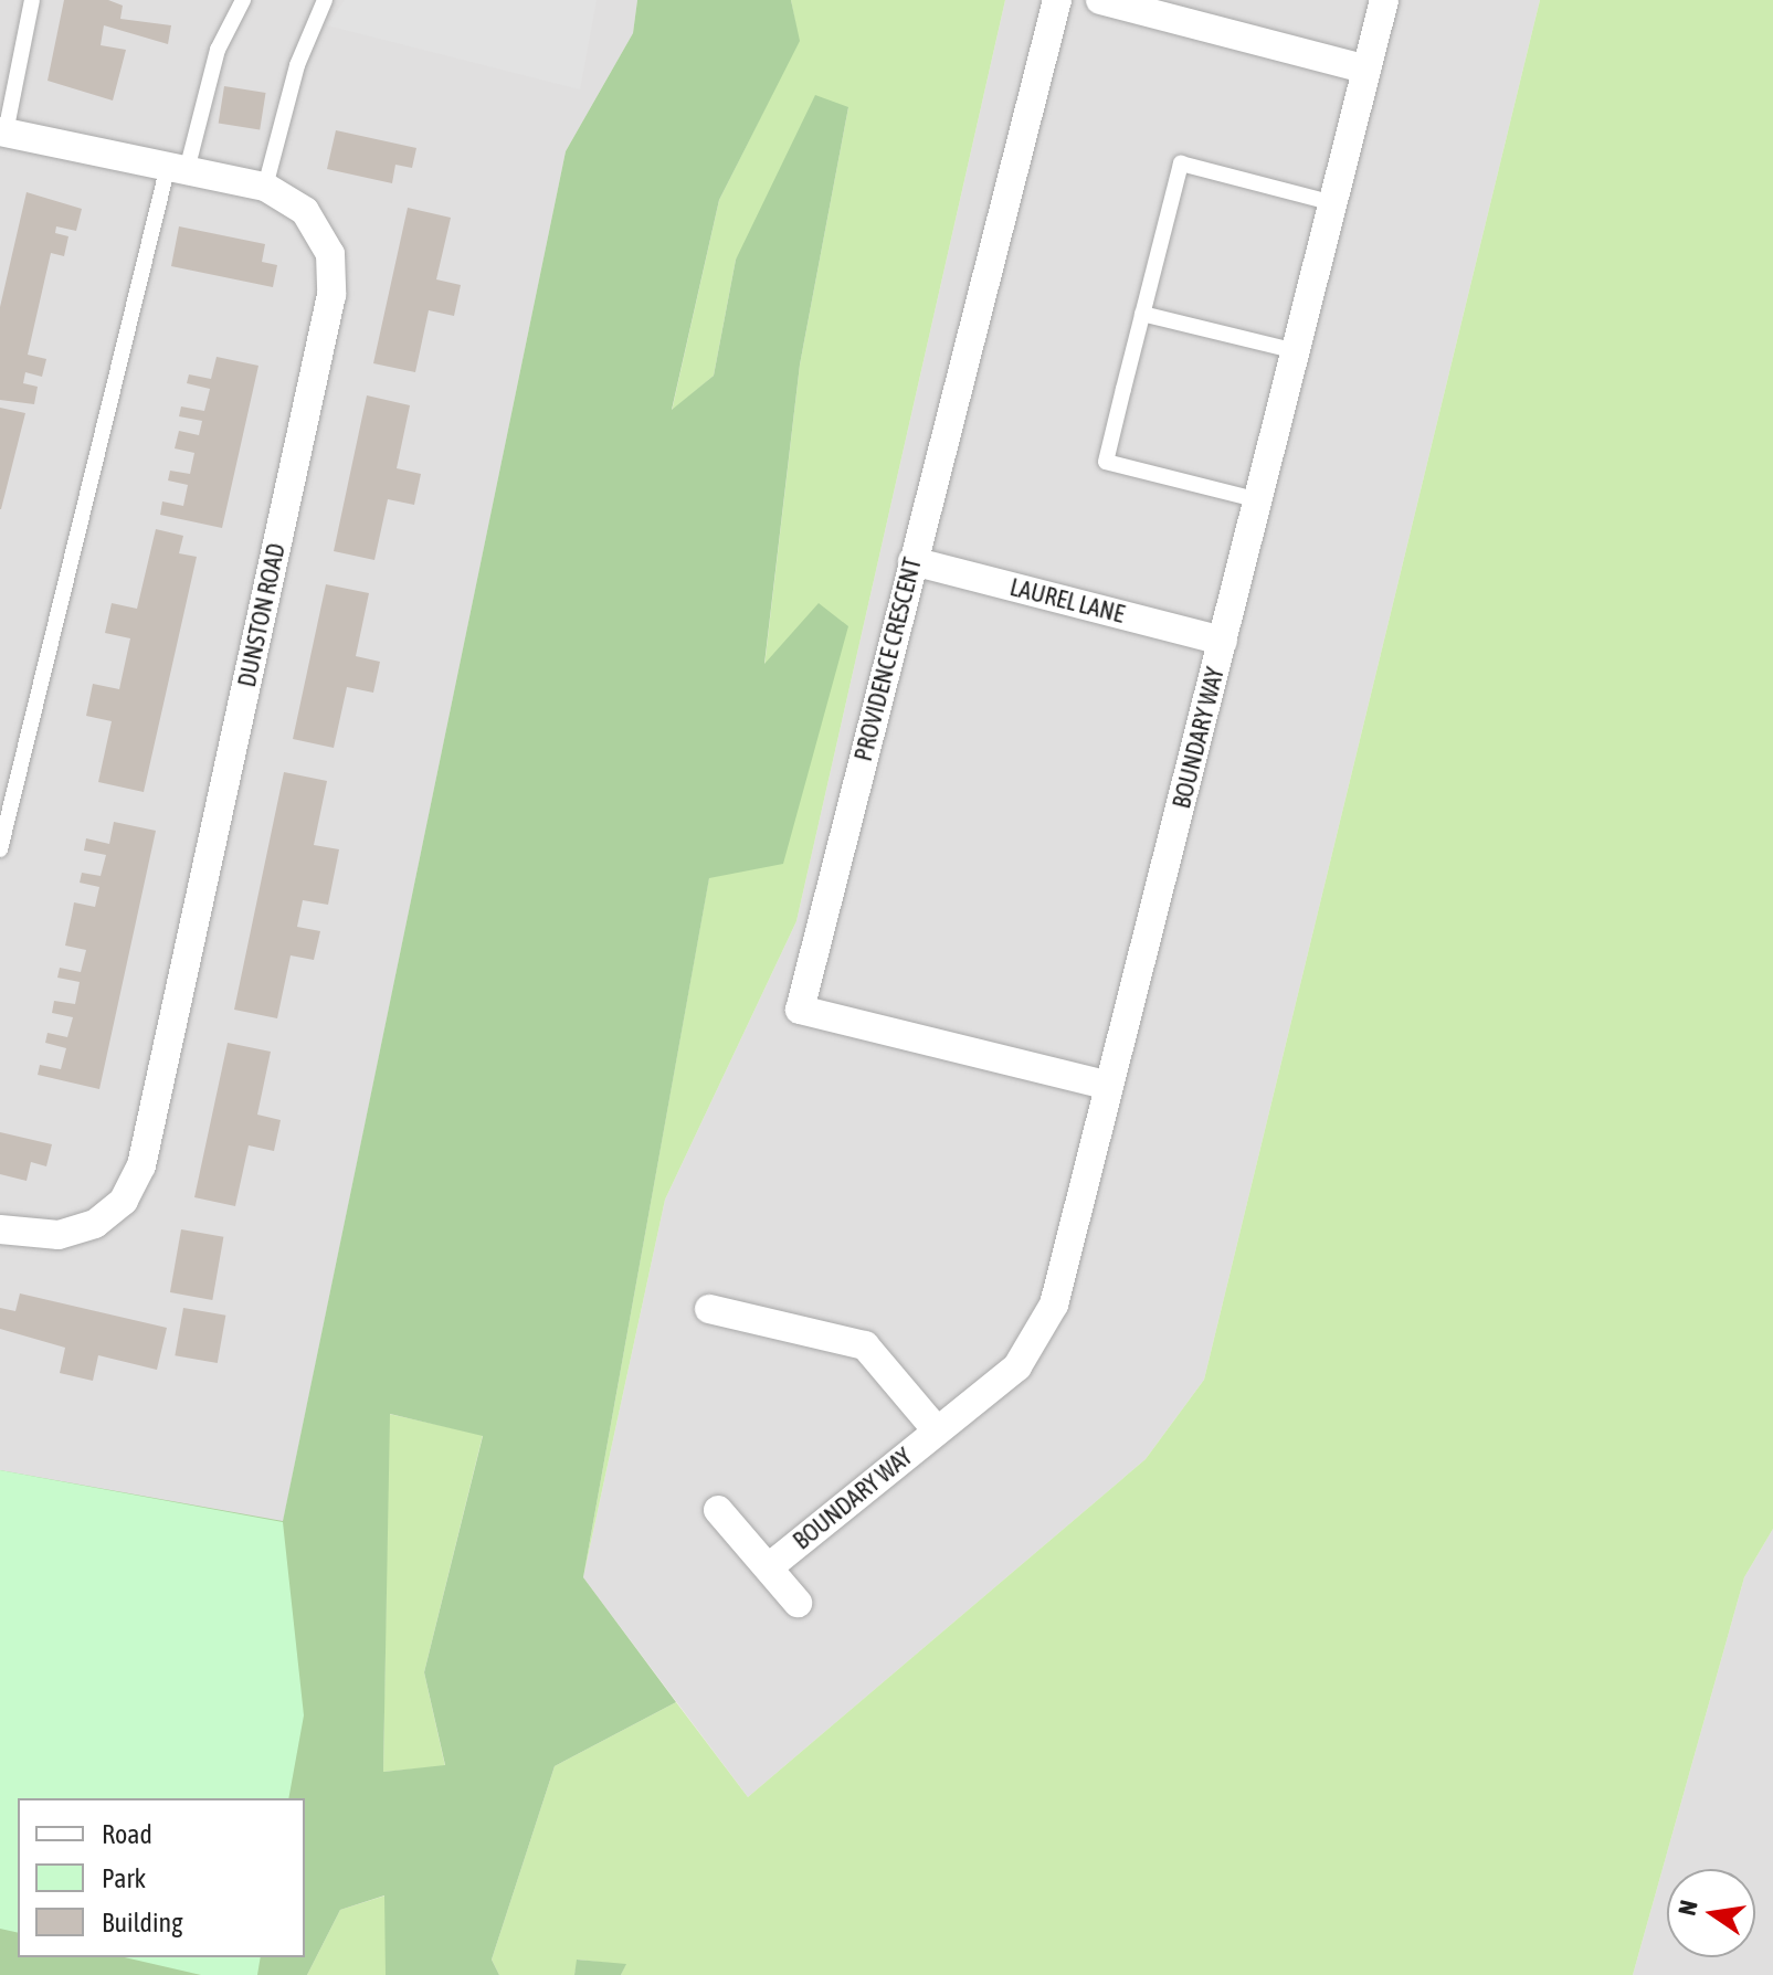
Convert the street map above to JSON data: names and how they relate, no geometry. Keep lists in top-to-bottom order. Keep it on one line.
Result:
{"streets":{"street":["LAUREL LANE","DUNSTON ROAD","PROVIDENCE CRESCENT","BOUNDARY WAY"]},"crossings":[["LAUREL LANE","PROVIDENCE CRESCENT"],["LAUREL LANE","BOUNDARY WAY"],["PROVIDENCE CRESCENT","BOUNDARY WAY"]],"legend":["Road","Park","Building"],"north":"left"}
